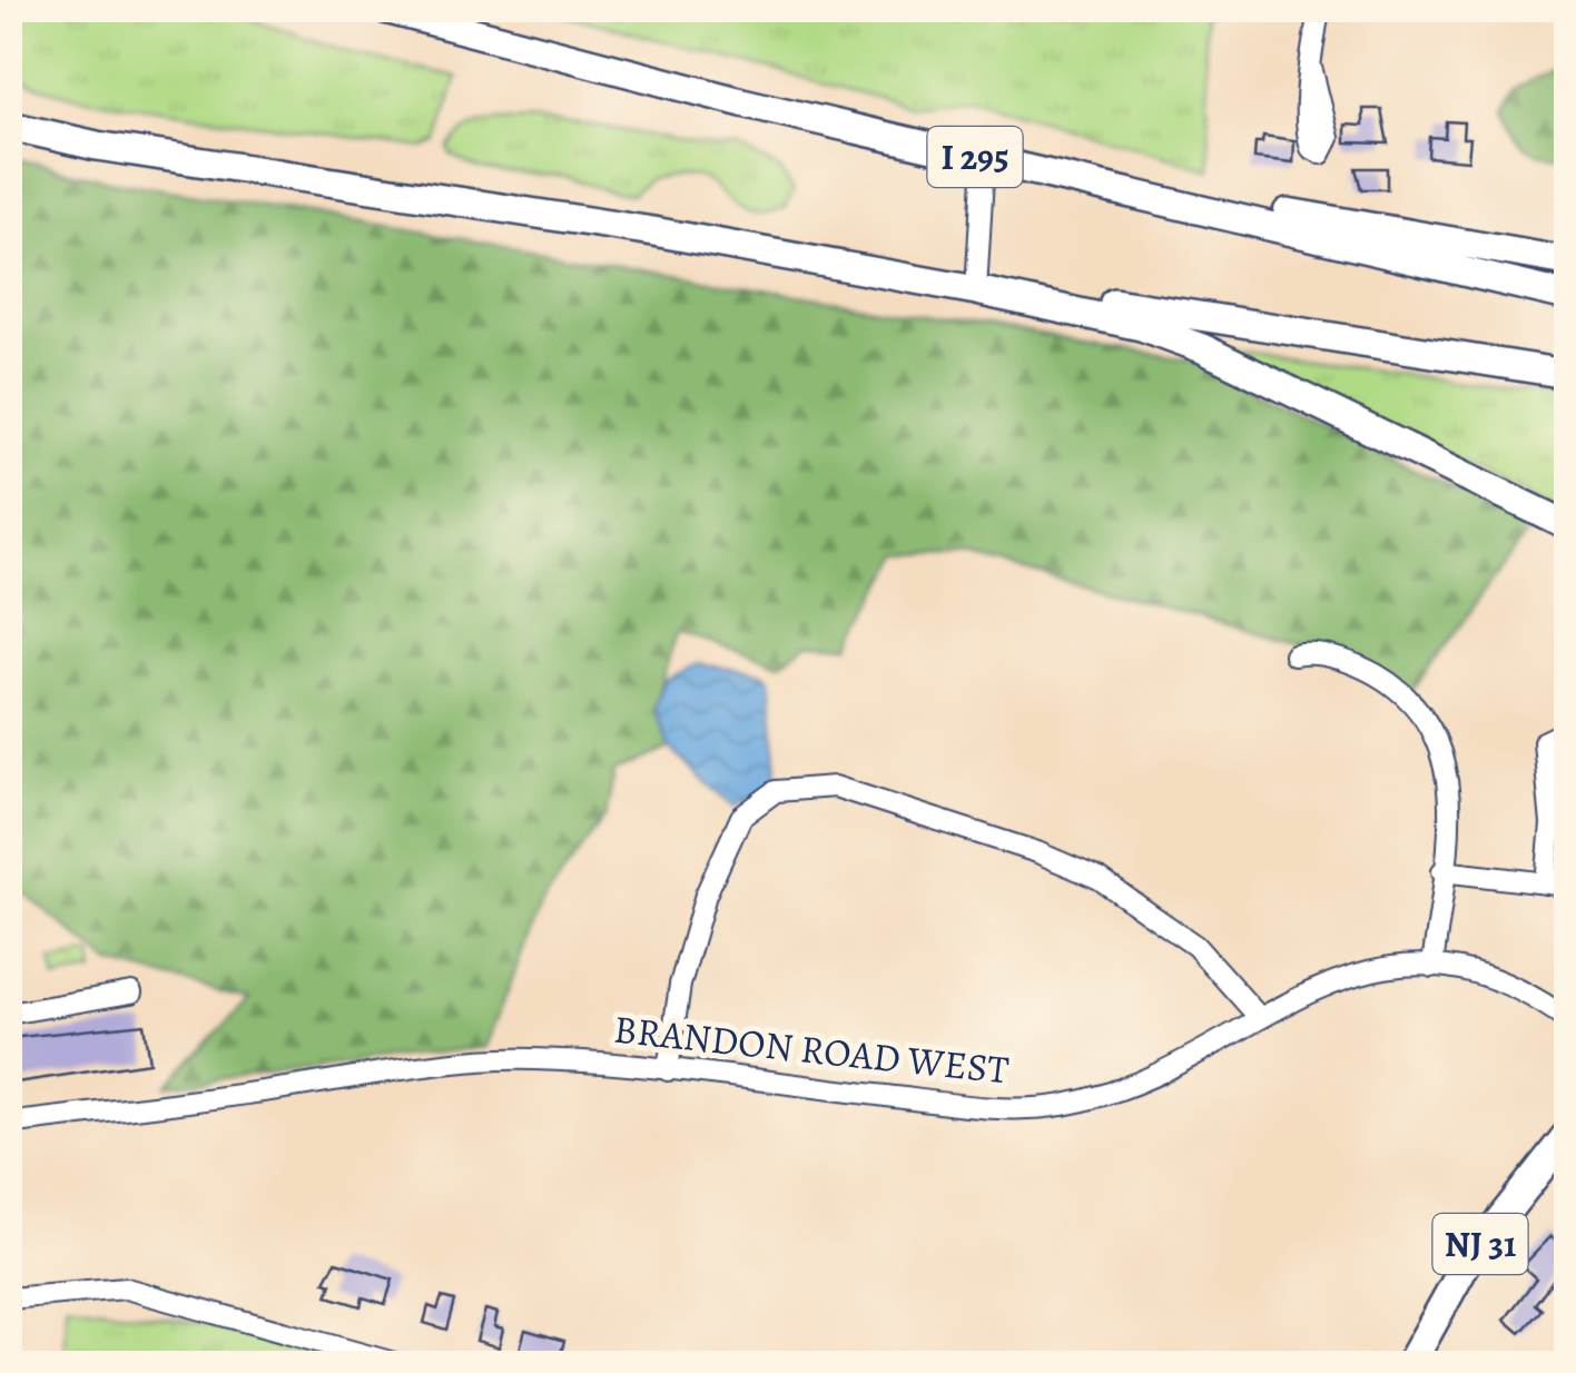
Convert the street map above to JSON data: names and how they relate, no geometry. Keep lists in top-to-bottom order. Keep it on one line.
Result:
{"streets":{"highway":["I 295","NJ 31"],"street":["BRANDON ROAD WEST"]}}
